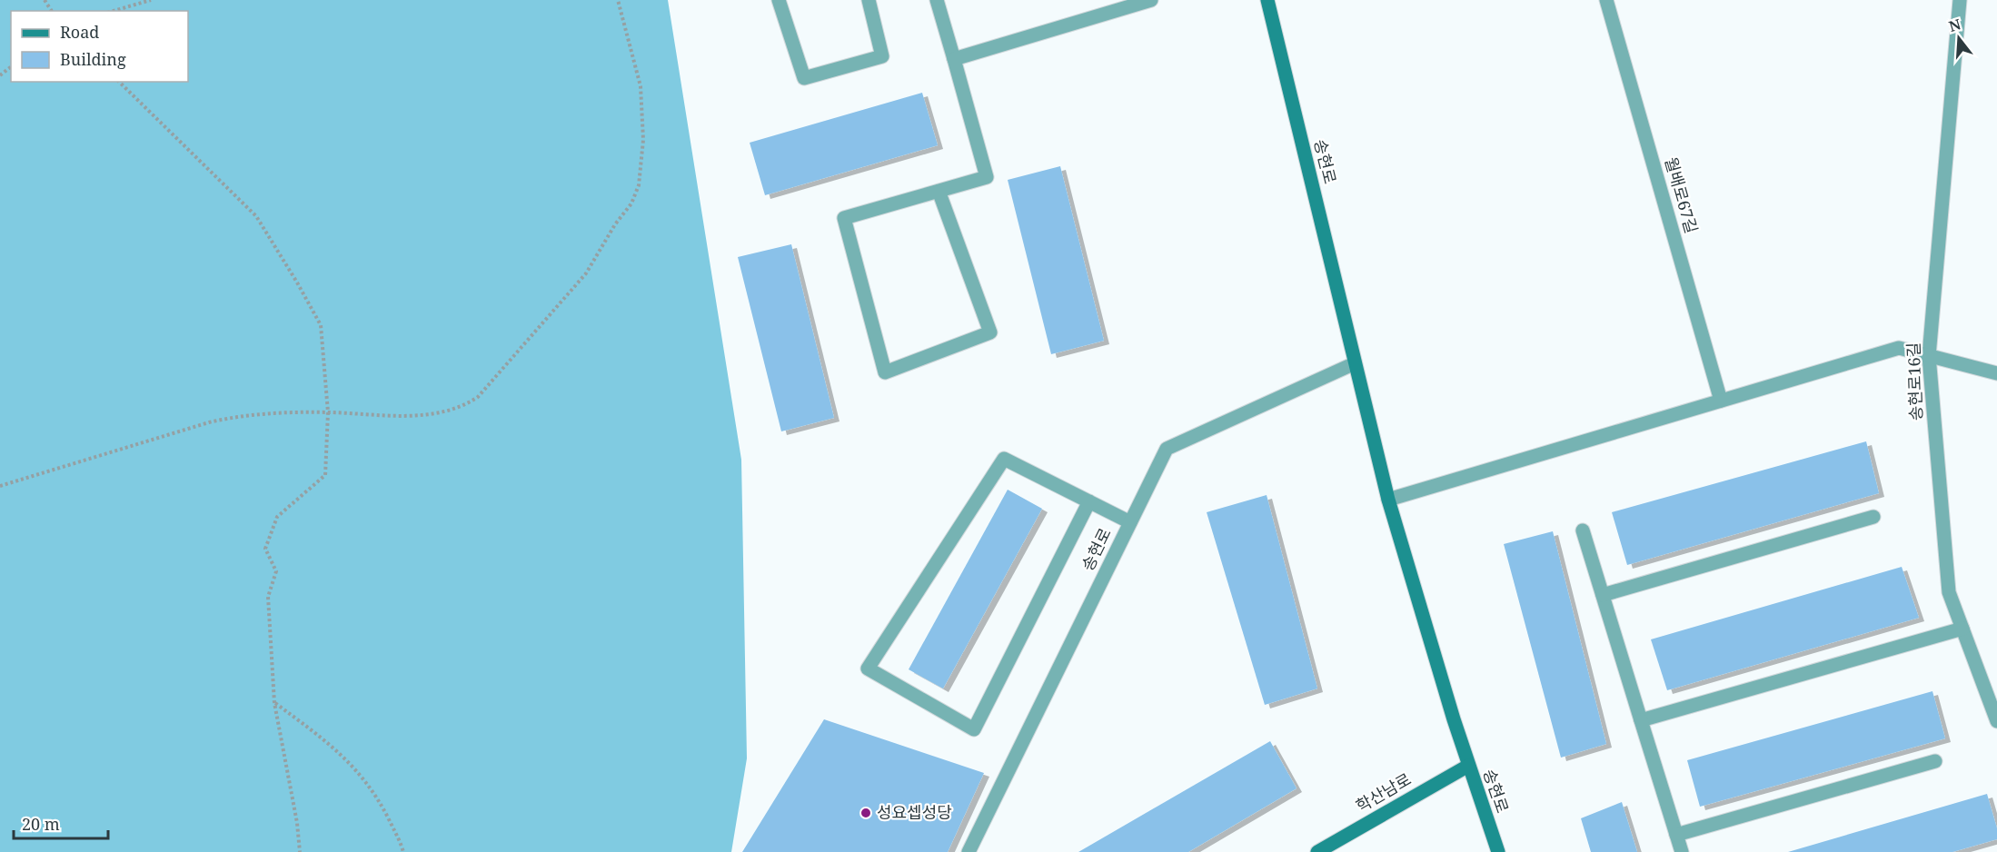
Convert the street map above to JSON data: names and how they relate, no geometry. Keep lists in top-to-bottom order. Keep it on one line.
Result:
{"streets":{"main road":["송현로","학산남로"],"street":["월배로67길","송현로16길"]},"crossings":[["송현로","학산남로"]],"places":["성요셉성당"],"legend":["Road","Building"],"scale_bar":"20 m","north":"top"}
